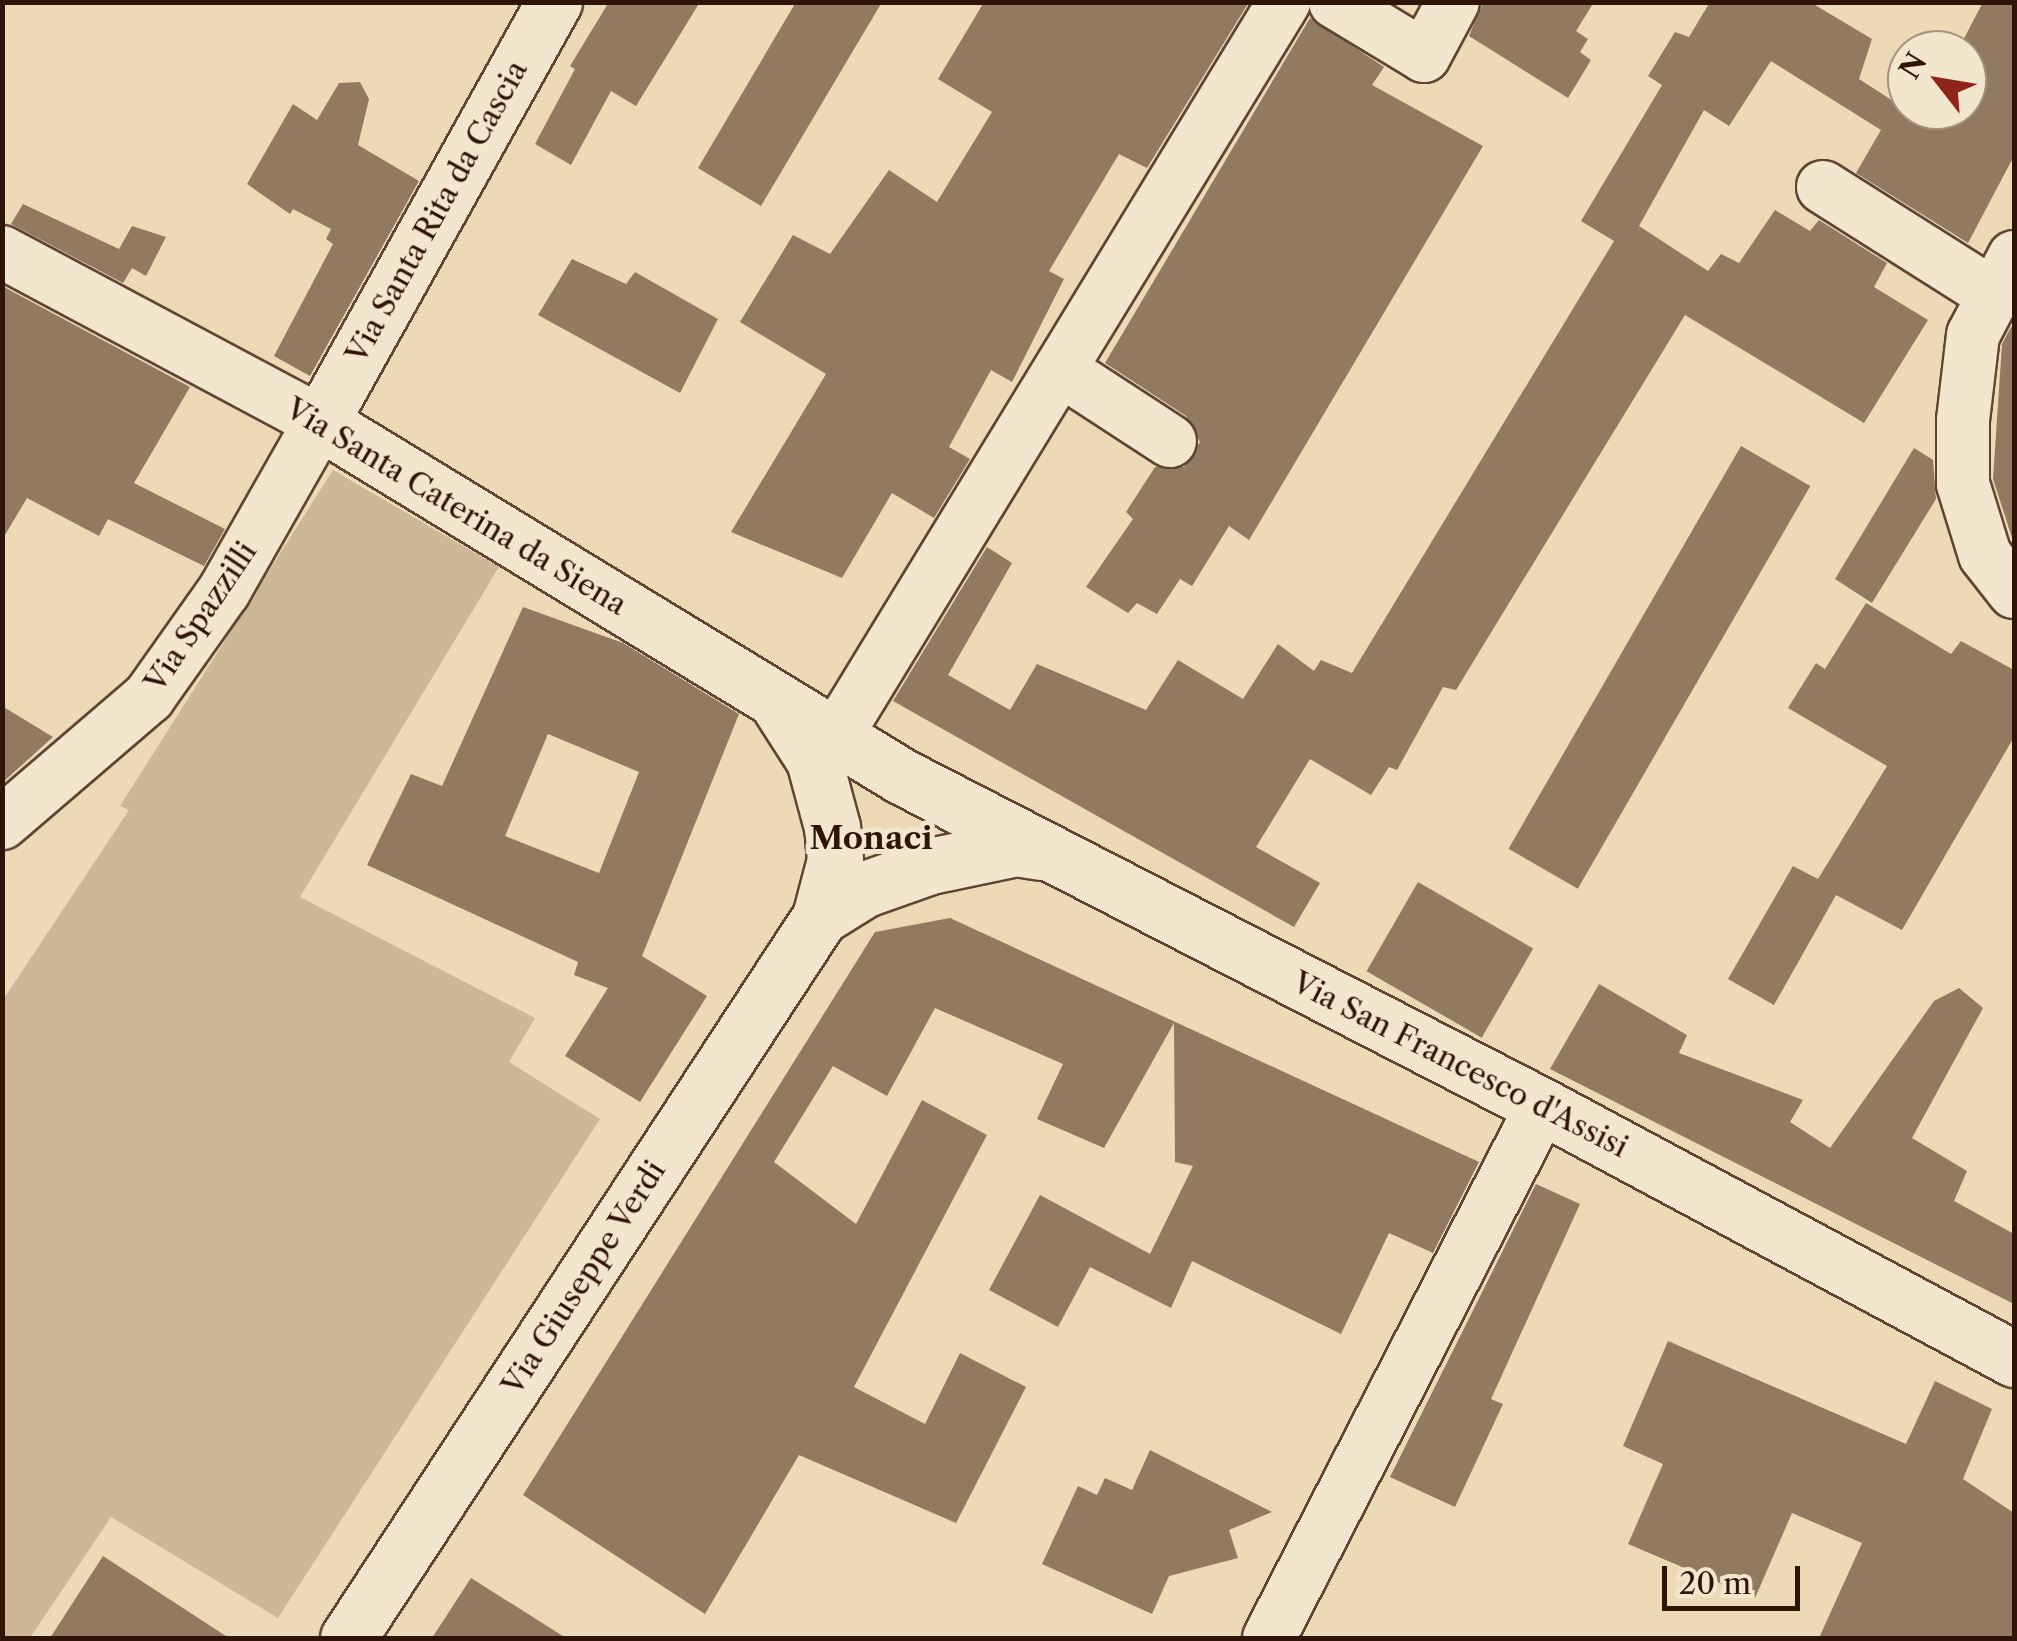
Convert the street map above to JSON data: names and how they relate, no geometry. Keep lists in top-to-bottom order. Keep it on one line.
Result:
{"streets":{"street":["Via Santa Rita da Cascia","Via Santa Caterina da Siena","Via Spazzilli","Via San Francesco d'Assisi","Via Giuseppe Verdi"]},"crossings":[["Via Santa Rita da Cascia","Via Santa Caterina da Siena"],["Via Santa Rita da Cascia","Via Spazzilli"],["Via Santa Caterina da Siena","Via Spazzilli"],["Via Santa Caterina da Siena","Via San Francesco d'Assisi"],["Via Santa Caterina da Siena","Via Giuseppe Verdi"],["Via San Francesco d'Assisi","Via Giuseppe Verdi"]],"districts":["Monaci"],"scale_bar":"20 m","north":"top left"}
